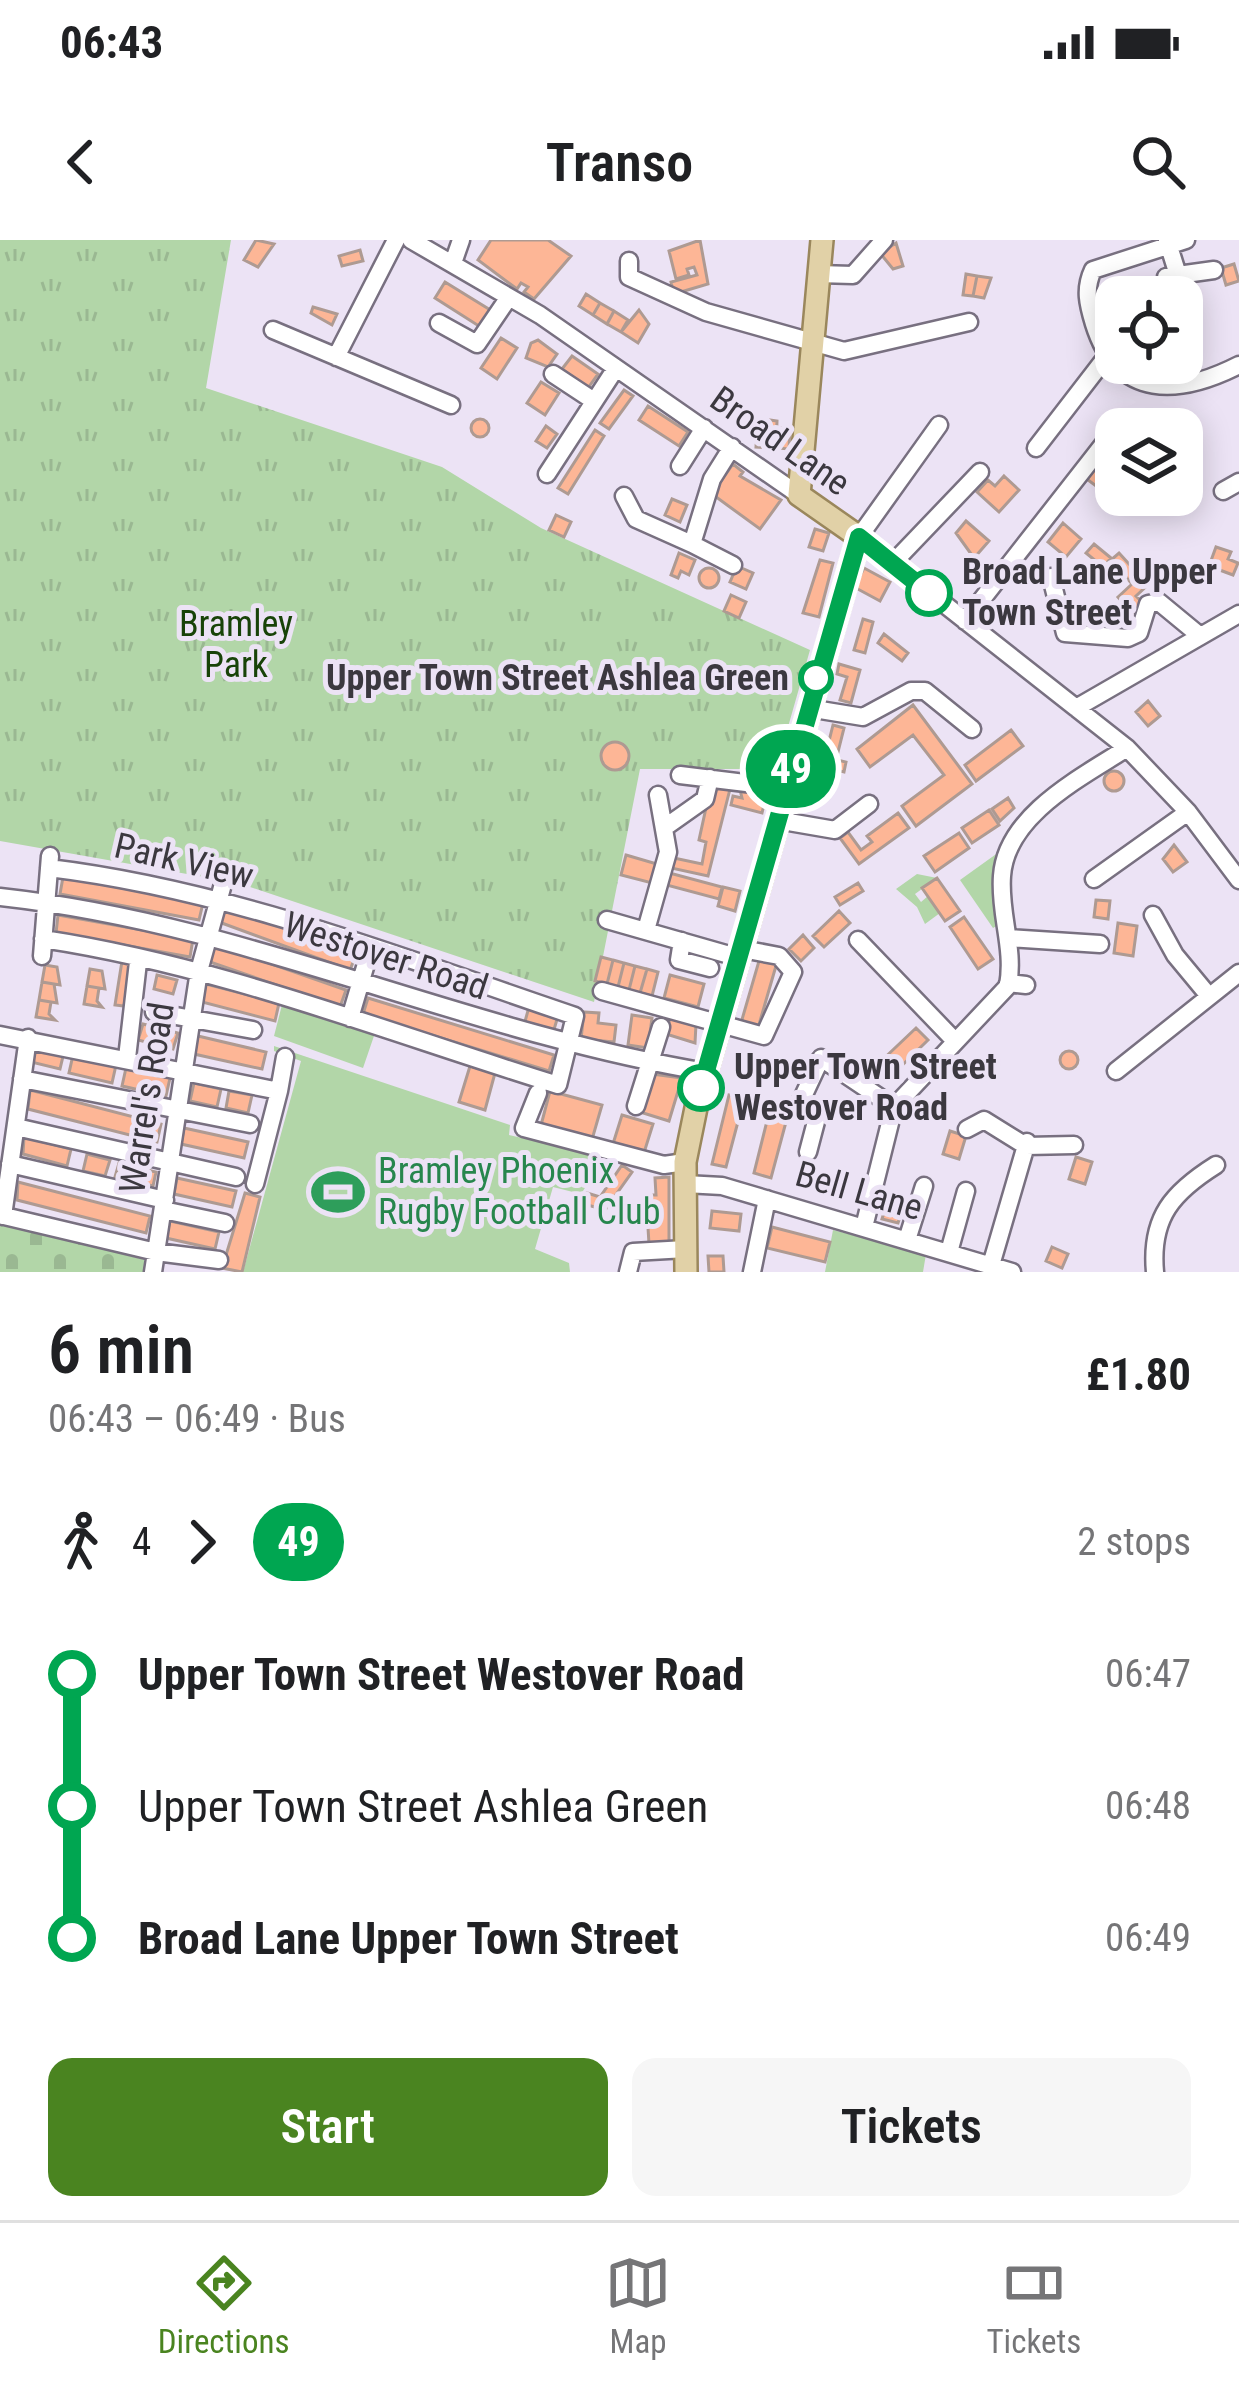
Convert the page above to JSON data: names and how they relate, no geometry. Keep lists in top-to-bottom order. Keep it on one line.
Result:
{"streets":{"main road":["Broad Lane"],"street":["Park View","Westover Road","Warrel's Road","Bell Lane"]},"crossings":[["Park View","Westover Road"],["Park View","Warrel's Road"],["Westover Road","Warrel's Road"]],"parks":["Bramley Park"],"places":{"other":["Broad Lane Upper Town Street","Upper Town Street Ashlea Green","Upper Town Street Westover Road"],"sports":["Bramley Phoenix Rugby Football Club"]},"lines":["bus line 49"],"page":{"status":"06:43","header":"Transo","on_map":"49","heading":["6 min","06:43 – 06:49 · Bus","£1.80"],"legs":["4","49","2 stops"],"list":[{"name":"Upper Town Street Westover Road","value":"06:47"},{"name":"Upper Town Street Ashlea Green","value":"06:48"},{"name":"Broad Lane Upper Town Street","value":"06:49"}],"buttons":["Start","Tickets"],"tabs":["Directions","Map","Tickets"]}}
